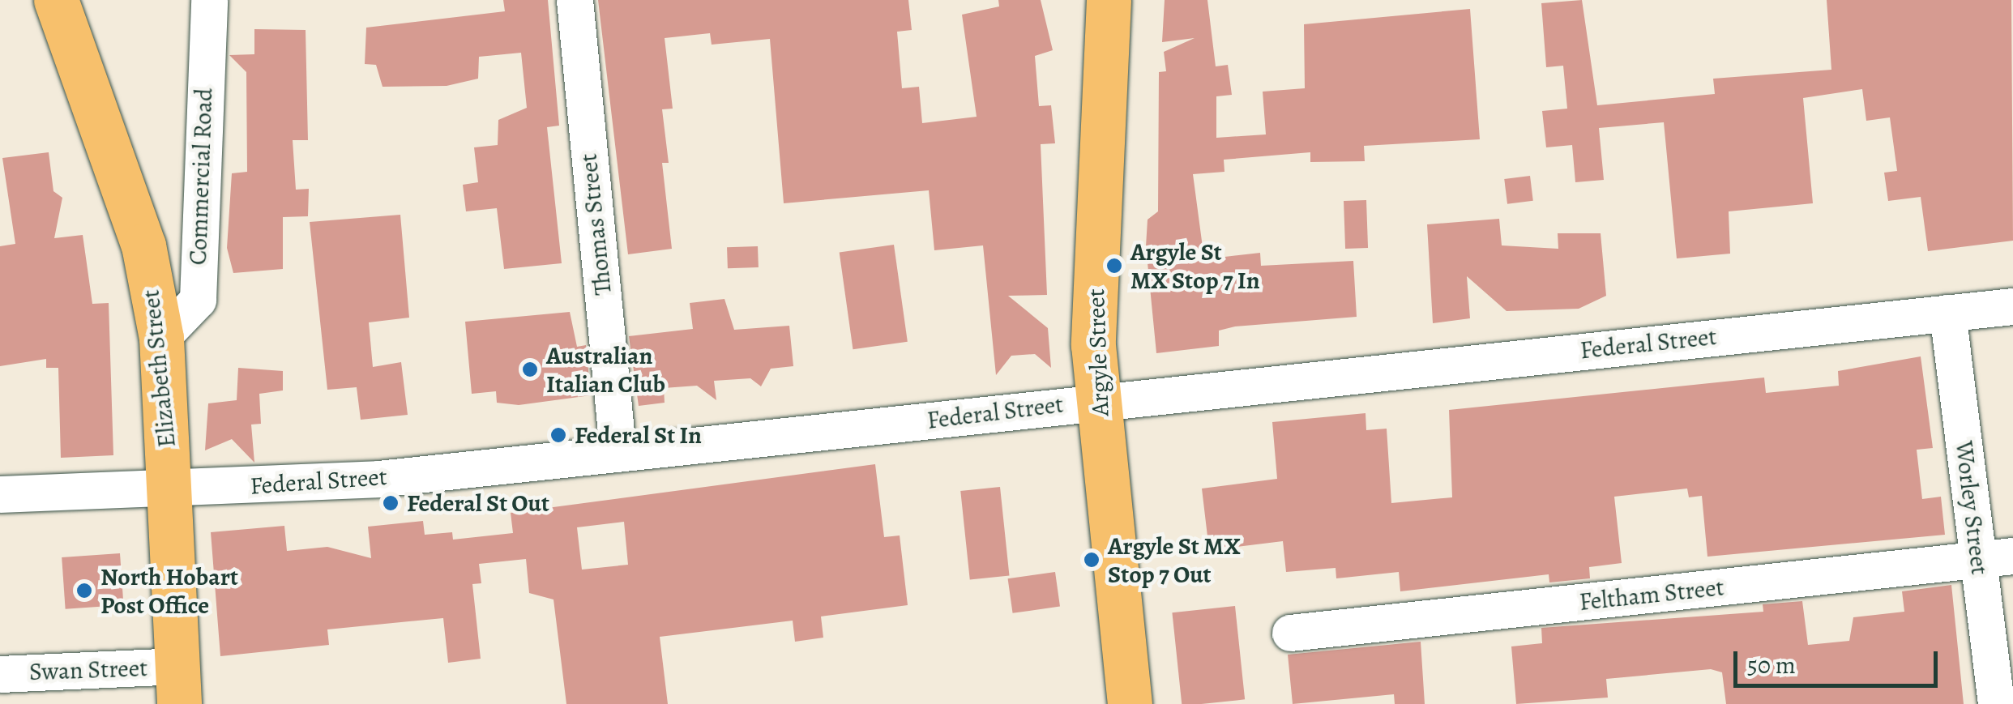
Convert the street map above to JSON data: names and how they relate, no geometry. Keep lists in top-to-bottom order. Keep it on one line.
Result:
{"streets":{"main road":["Argyle Street","Elizabeth Street"],"street":["Commercial Road","Thomas Street","Federal Street","Worley Street","Feltham Street","Swan Street"]},"crossings":[["Commercial Road","Elizabeth Street"],["Thomas Street","Federal Street"],["Federal Street","Argyle Street"],["Federal Street","Elizabeth Street"],["Federal Street","Worley Street"],["Elizabeth Street","Swan Street"],["Worley Street","Feltham Street"]],"places":["Argyle St MX Stop 7 In","Australian Italian Club","Federal St In","Federal St Out","Argyle St MX Stop 7 Out","North Hobart Post Office"],"scale_bar":"50 m"}
